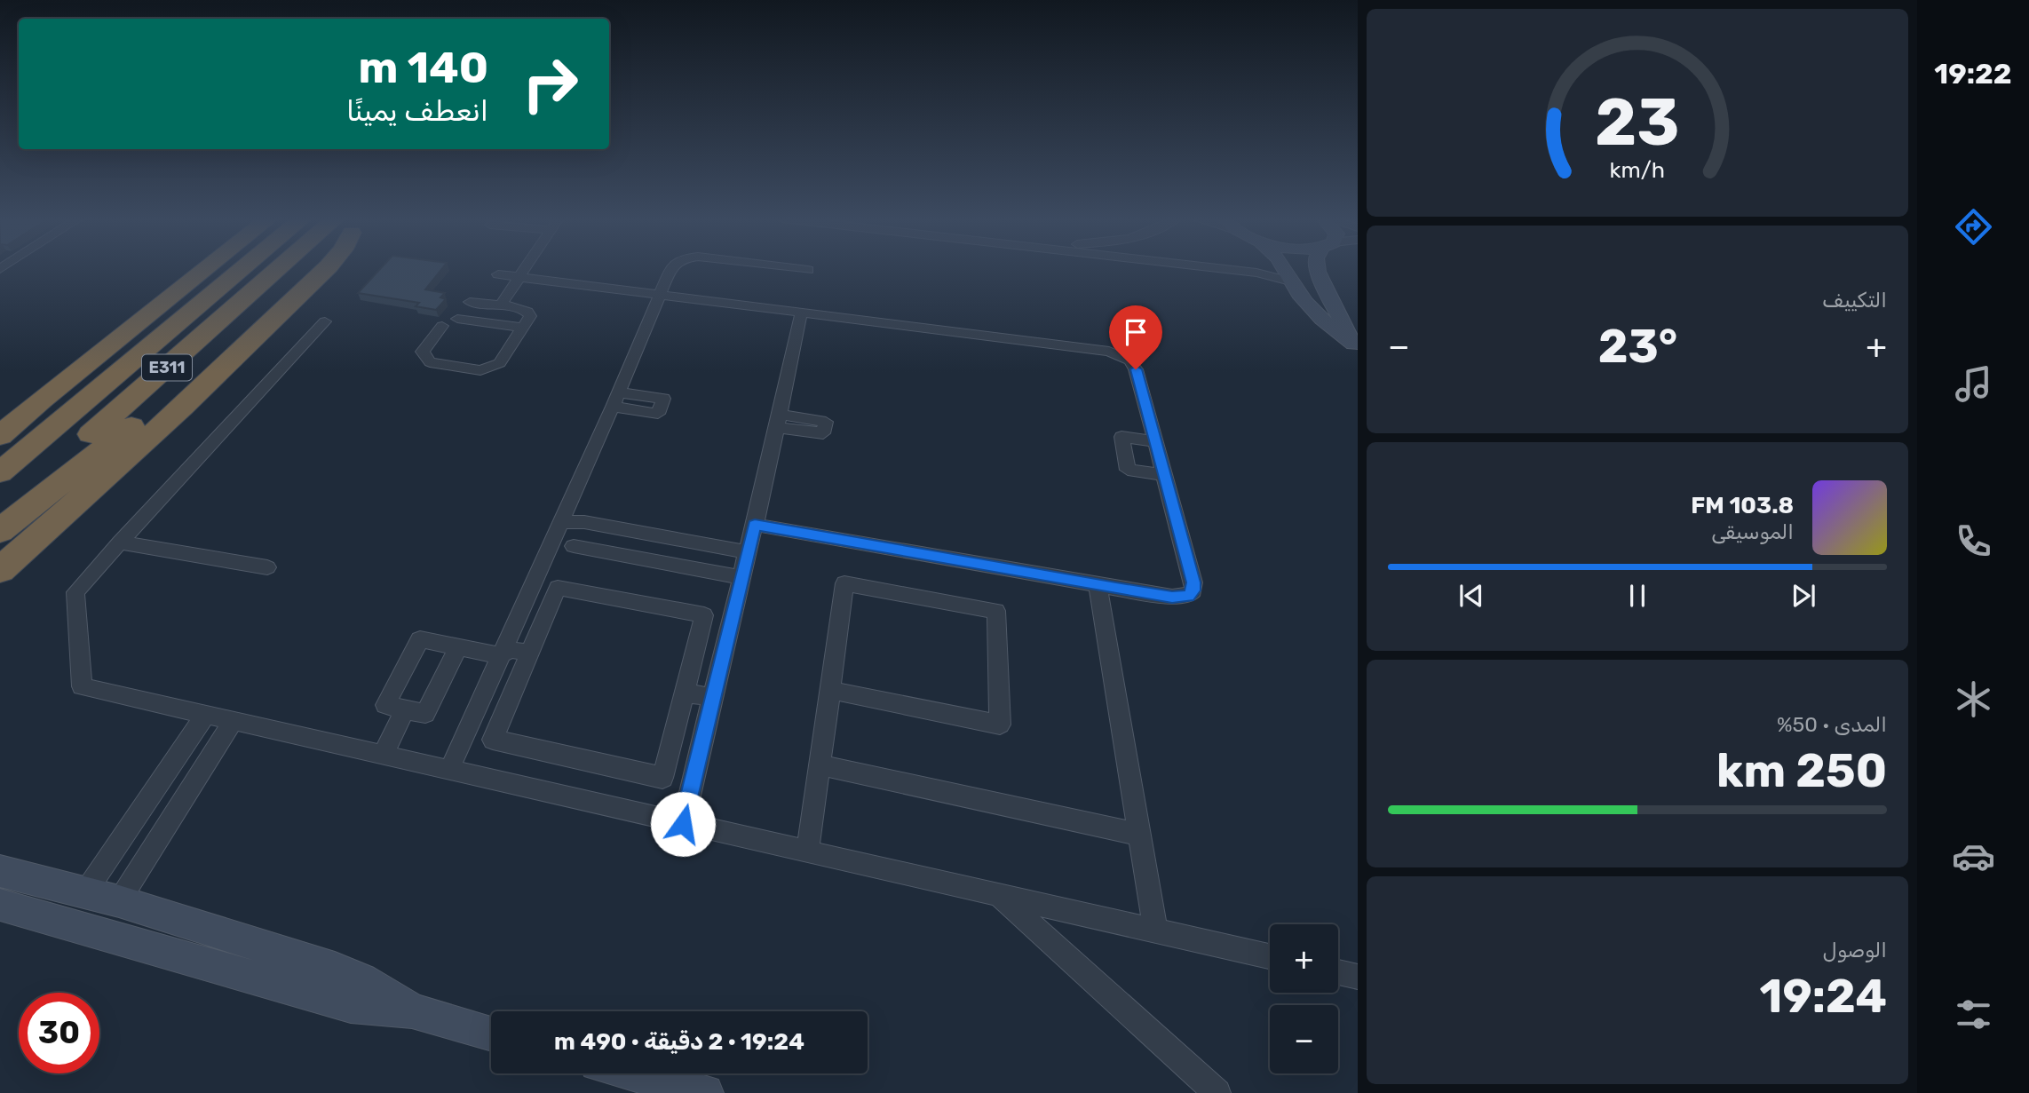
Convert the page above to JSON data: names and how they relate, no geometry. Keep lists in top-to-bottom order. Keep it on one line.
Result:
{"streets":{"highway":["E311"]},"page":{"tabs":"19:22","turn":["140 m","انعطف يمينًا"],"tile":["التكييف",["المدى · 50%","250 km"],["الوصول","19:24"]],"heat":["−","23°","+"],"song":["103.8 FM","الموسيقى"],"map_buttons":["+","−"],"limit":"30","trip":"19:24 · 2 دقيقة · 490 m","gauge":["23","km/h"]}}
